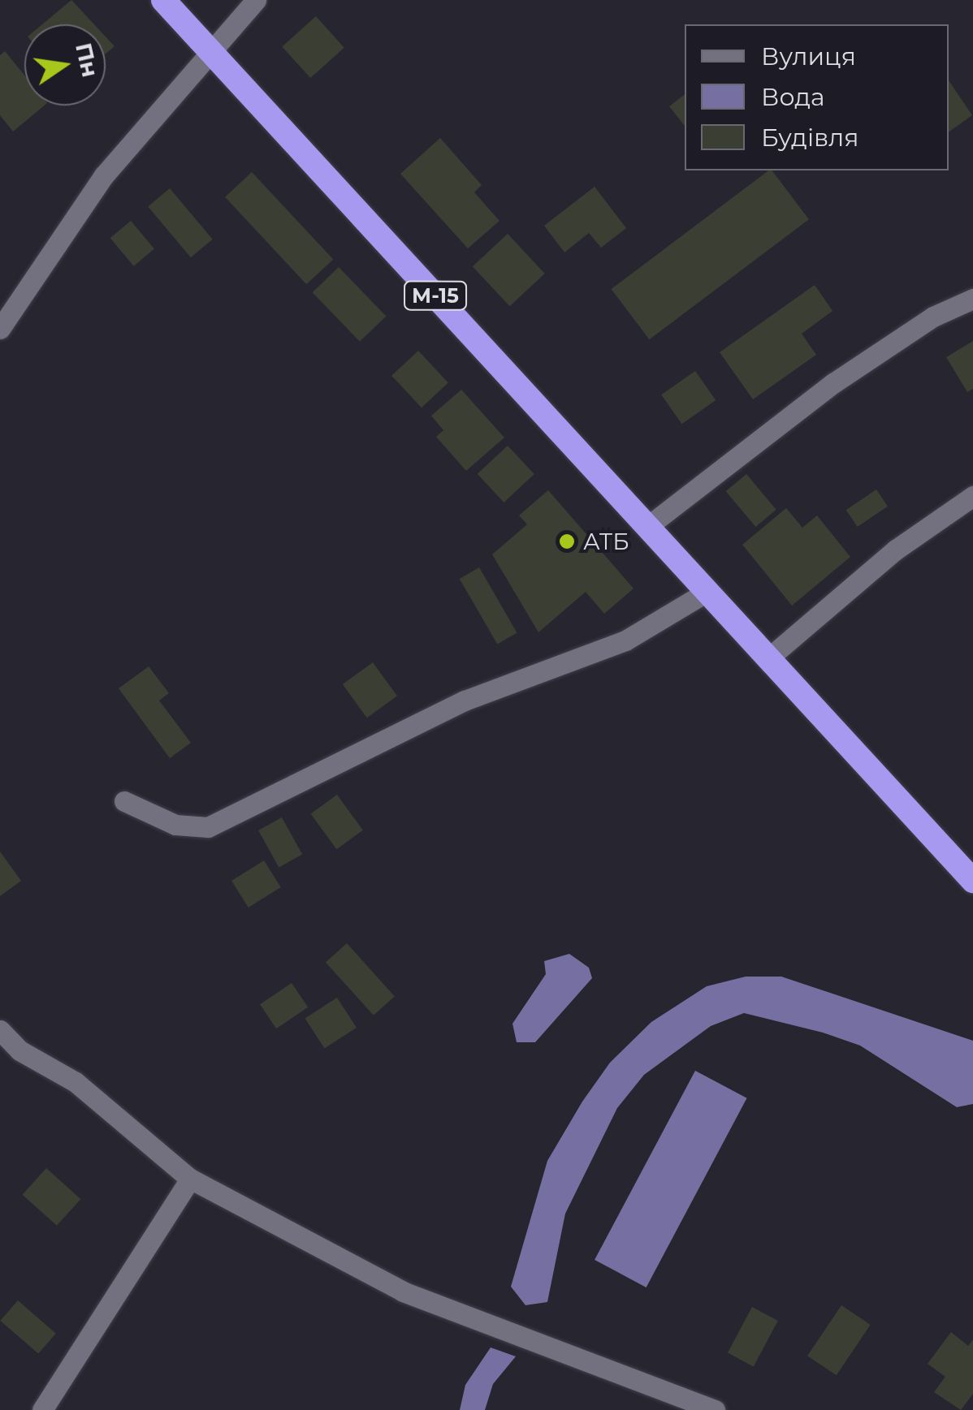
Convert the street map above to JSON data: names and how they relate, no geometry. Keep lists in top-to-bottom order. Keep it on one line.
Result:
{"streets":{"highway":["М-15"]},"places":["АТБ"],"legend":["Вулиця","Вода","Будівля"],"north":"right"}
